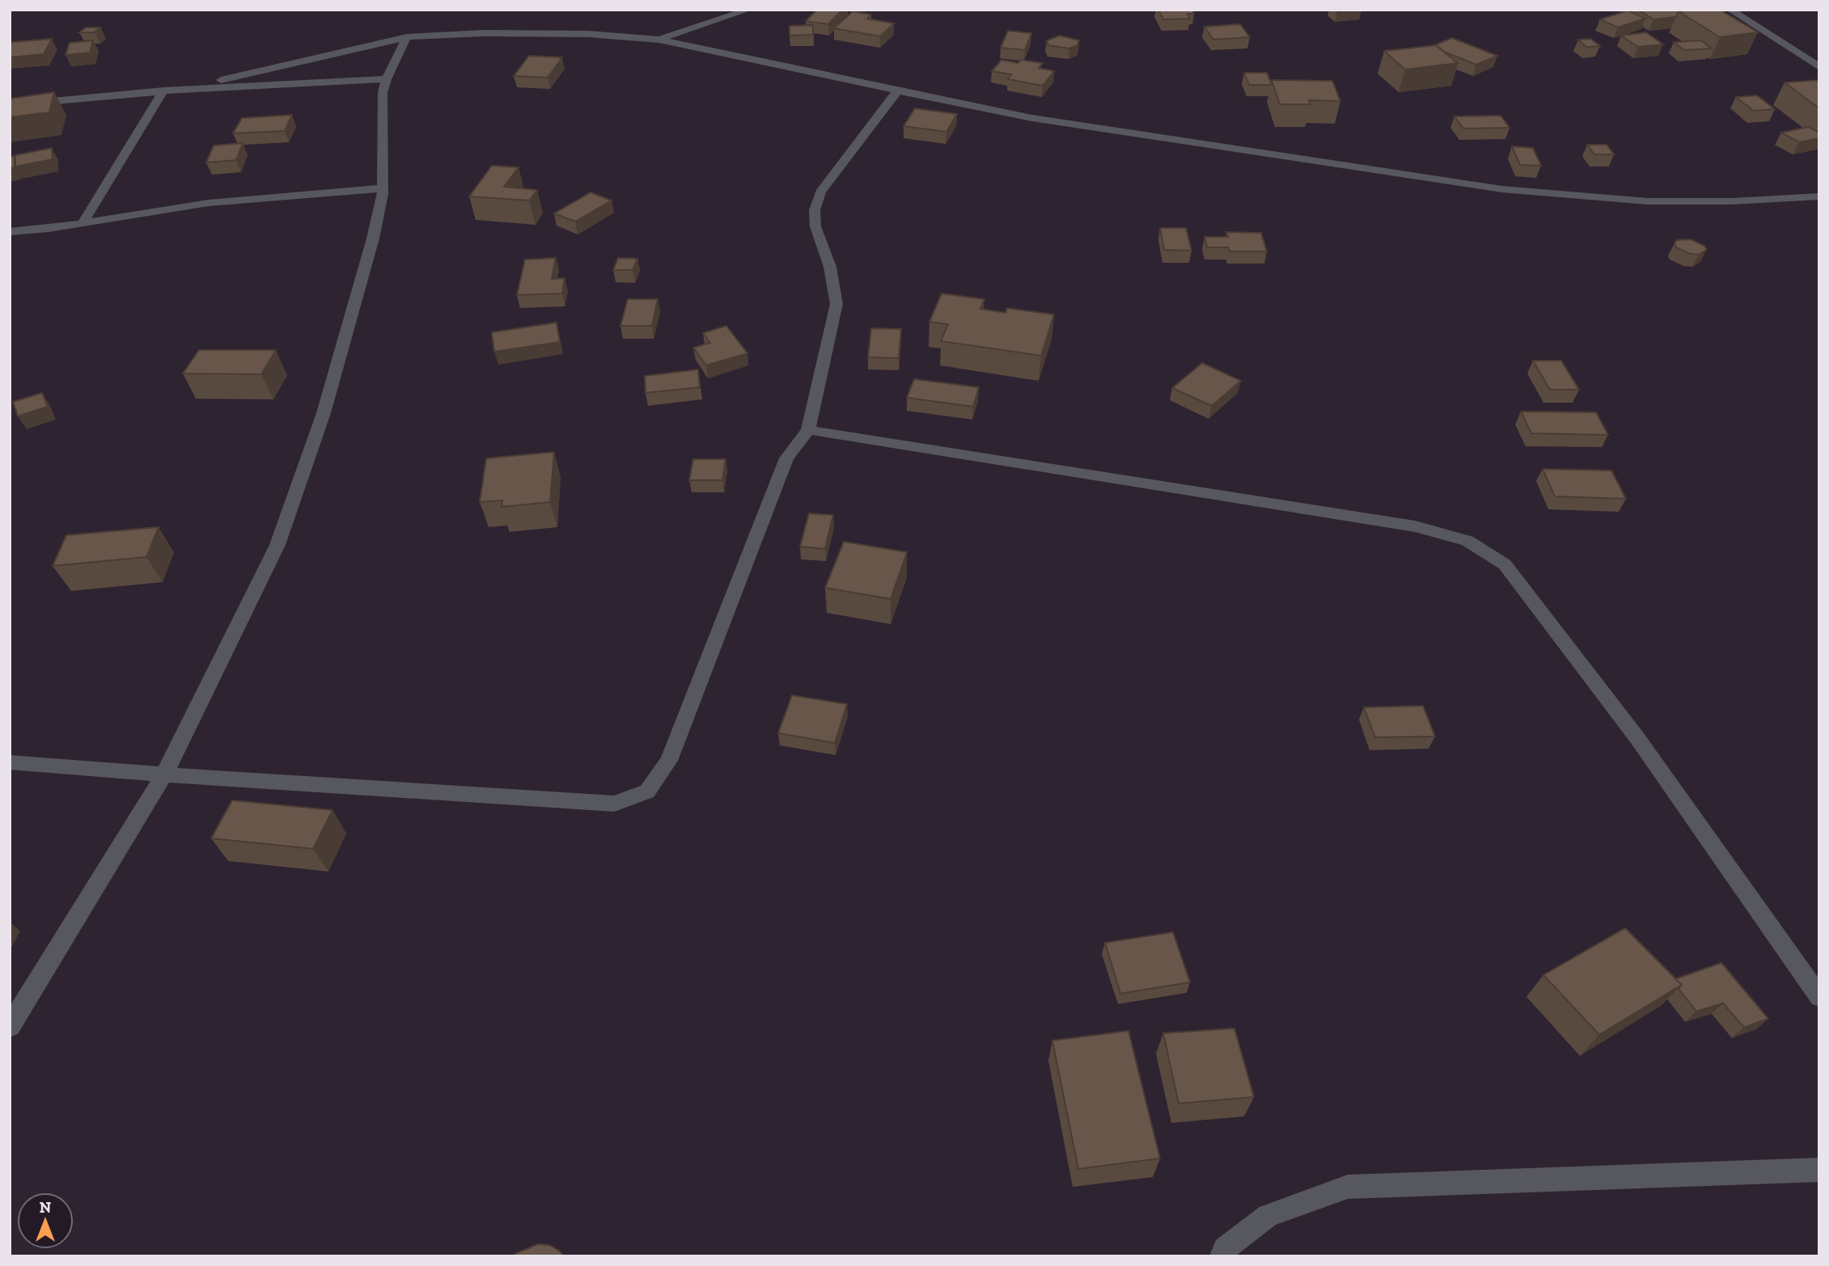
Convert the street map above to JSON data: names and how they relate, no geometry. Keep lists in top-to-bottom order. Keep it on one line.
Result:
{"north":"top"}
